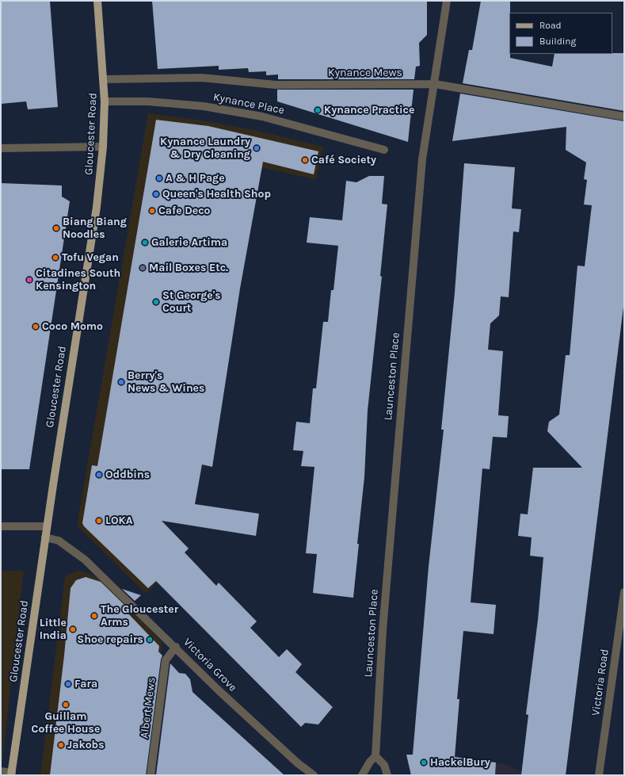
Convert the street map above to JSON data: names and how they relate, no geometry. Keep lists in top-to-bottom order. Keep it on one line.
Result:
{"streets":{"main road":["Gloucester Road"],"street":["Kynance Mews","Kynance Place","Launceston Place","Victoria Grove","Victoria Road","Albert Mews"]},"crossings":[["Kynance Mews","Gloucester Road"],["Kynance Mews","Launceston Place"],["Kynance Place","Gloucester Road"],["Gloucester Road","Victoria Grove"],["Victoria Grove","Albert Mews"]],"places":["Kynance Practice","Kynance Laundry & Dry Cleaning","Café Society","A & H Page","Queen's Health Shop","Cafe Deco","Biang Biang Noodles","Galerie Artima","Tofu Vegan","Mail Boxes Etc.","Citadines South Kensington","St George's Court","Coco Momo","Berry's News & Wines","Oddbins","LOKA","The Gloucester Arms","Little India","Shoe repairs","Fara","Guillam Coffee House","Jakobs","HackelBury"],"legend":["Road","Building"]}
